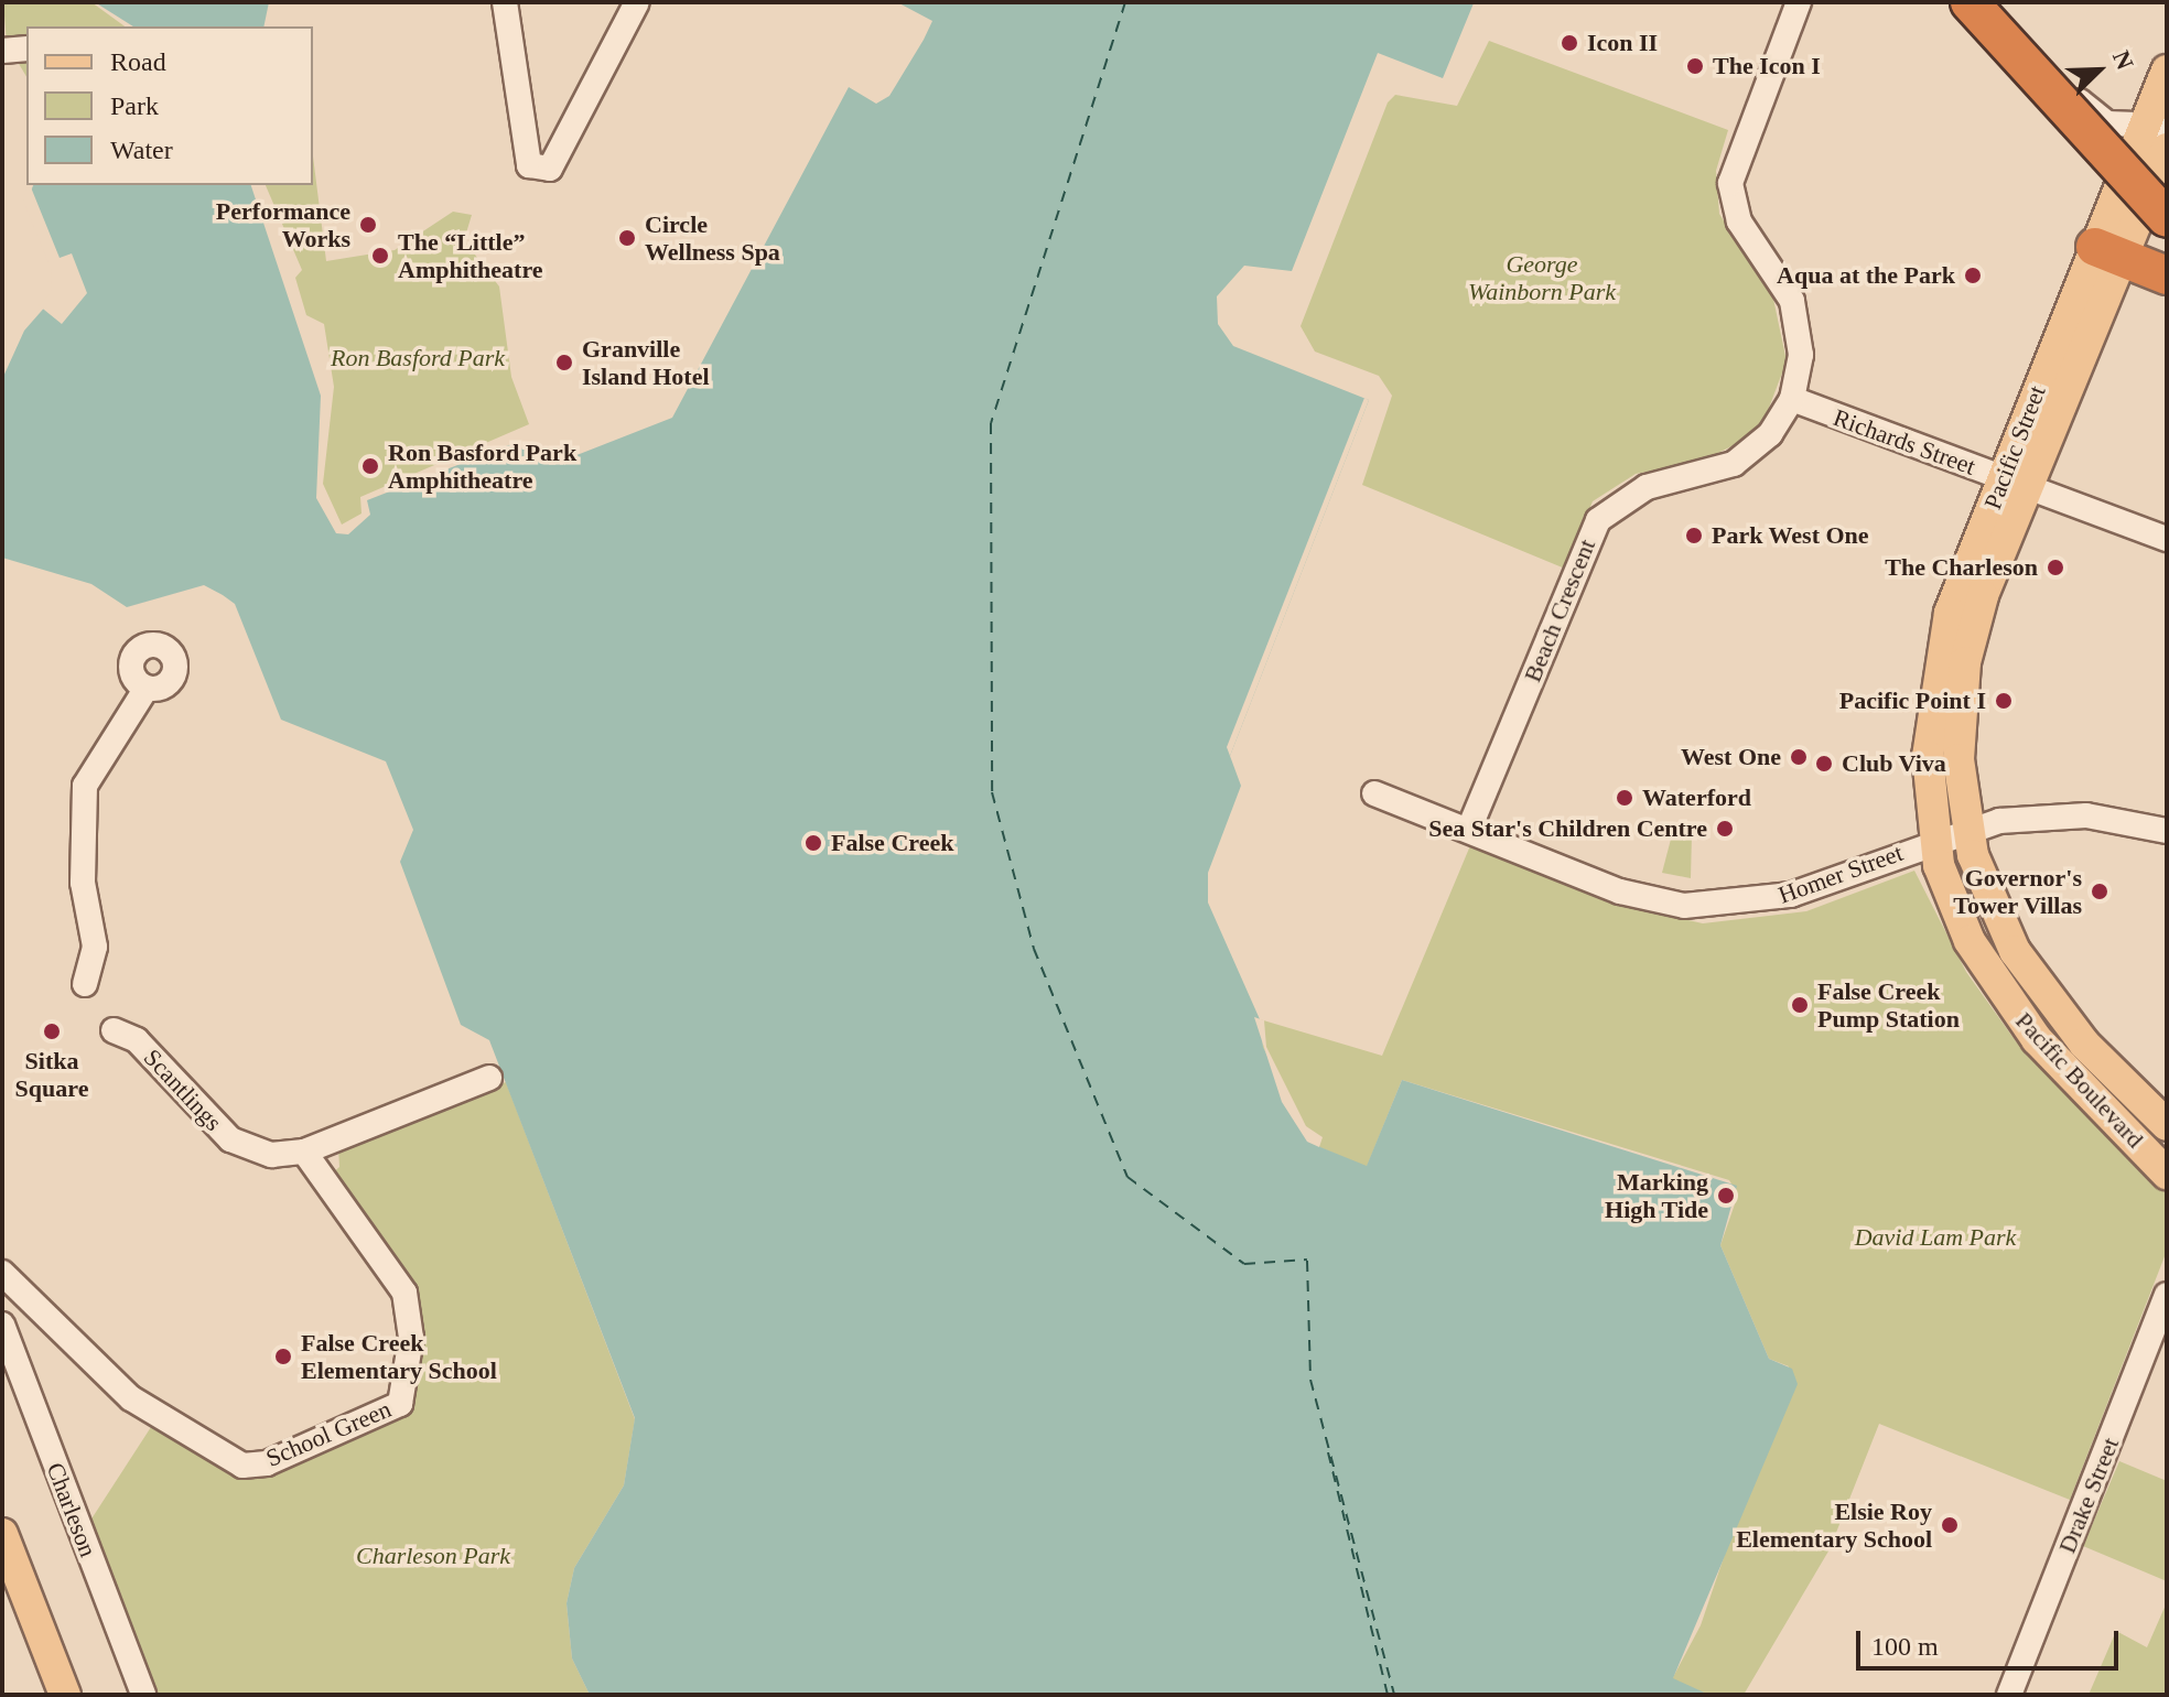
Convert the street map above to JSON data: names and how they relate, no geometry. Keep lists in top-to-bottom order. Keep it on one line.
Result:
{"streets":{"main road":["Pacific Street","Pacific Boulevard"],"street":["Richards Street","Beach Crescent","Homer Street","Scantlings","School Green","Drake Street","Charleson"]},"crossings":[["Richards Street","Pacific Street"],["Richards Street","Beach Crescent"],["Pacific Street","Homer Street"],["Pacific Street","Pacific Boulevard"],["Beach Crescent","Homer Street"],["Homer Street","Pacific Boulevard"],["Scantlings","School Green"]],"parks":["George Wainborn Park","Ron Basford Park","David Lam Park","Charleson Park"],"places":["Icon II","The Icon I","Performance Works","Circle Wellness Spa","The “Little” Amphitheatre","Aqua at the Park","Granville Island Hotel","Ron Basford Park Amphitheatre","Park West One","The Charleson","Pacific Point I","West One","Club Viva","Waterford","Sea Star's Children Centre","False Creek","Governor's Tower Villas","False Creek Pump Station","Sitka Square","Marking High Tide","False Creek Elementary School","Elsie Roy Elementary School"],"legend":["Road","Park","Water"],"scale_bar":"100 m","north":"top right"}
